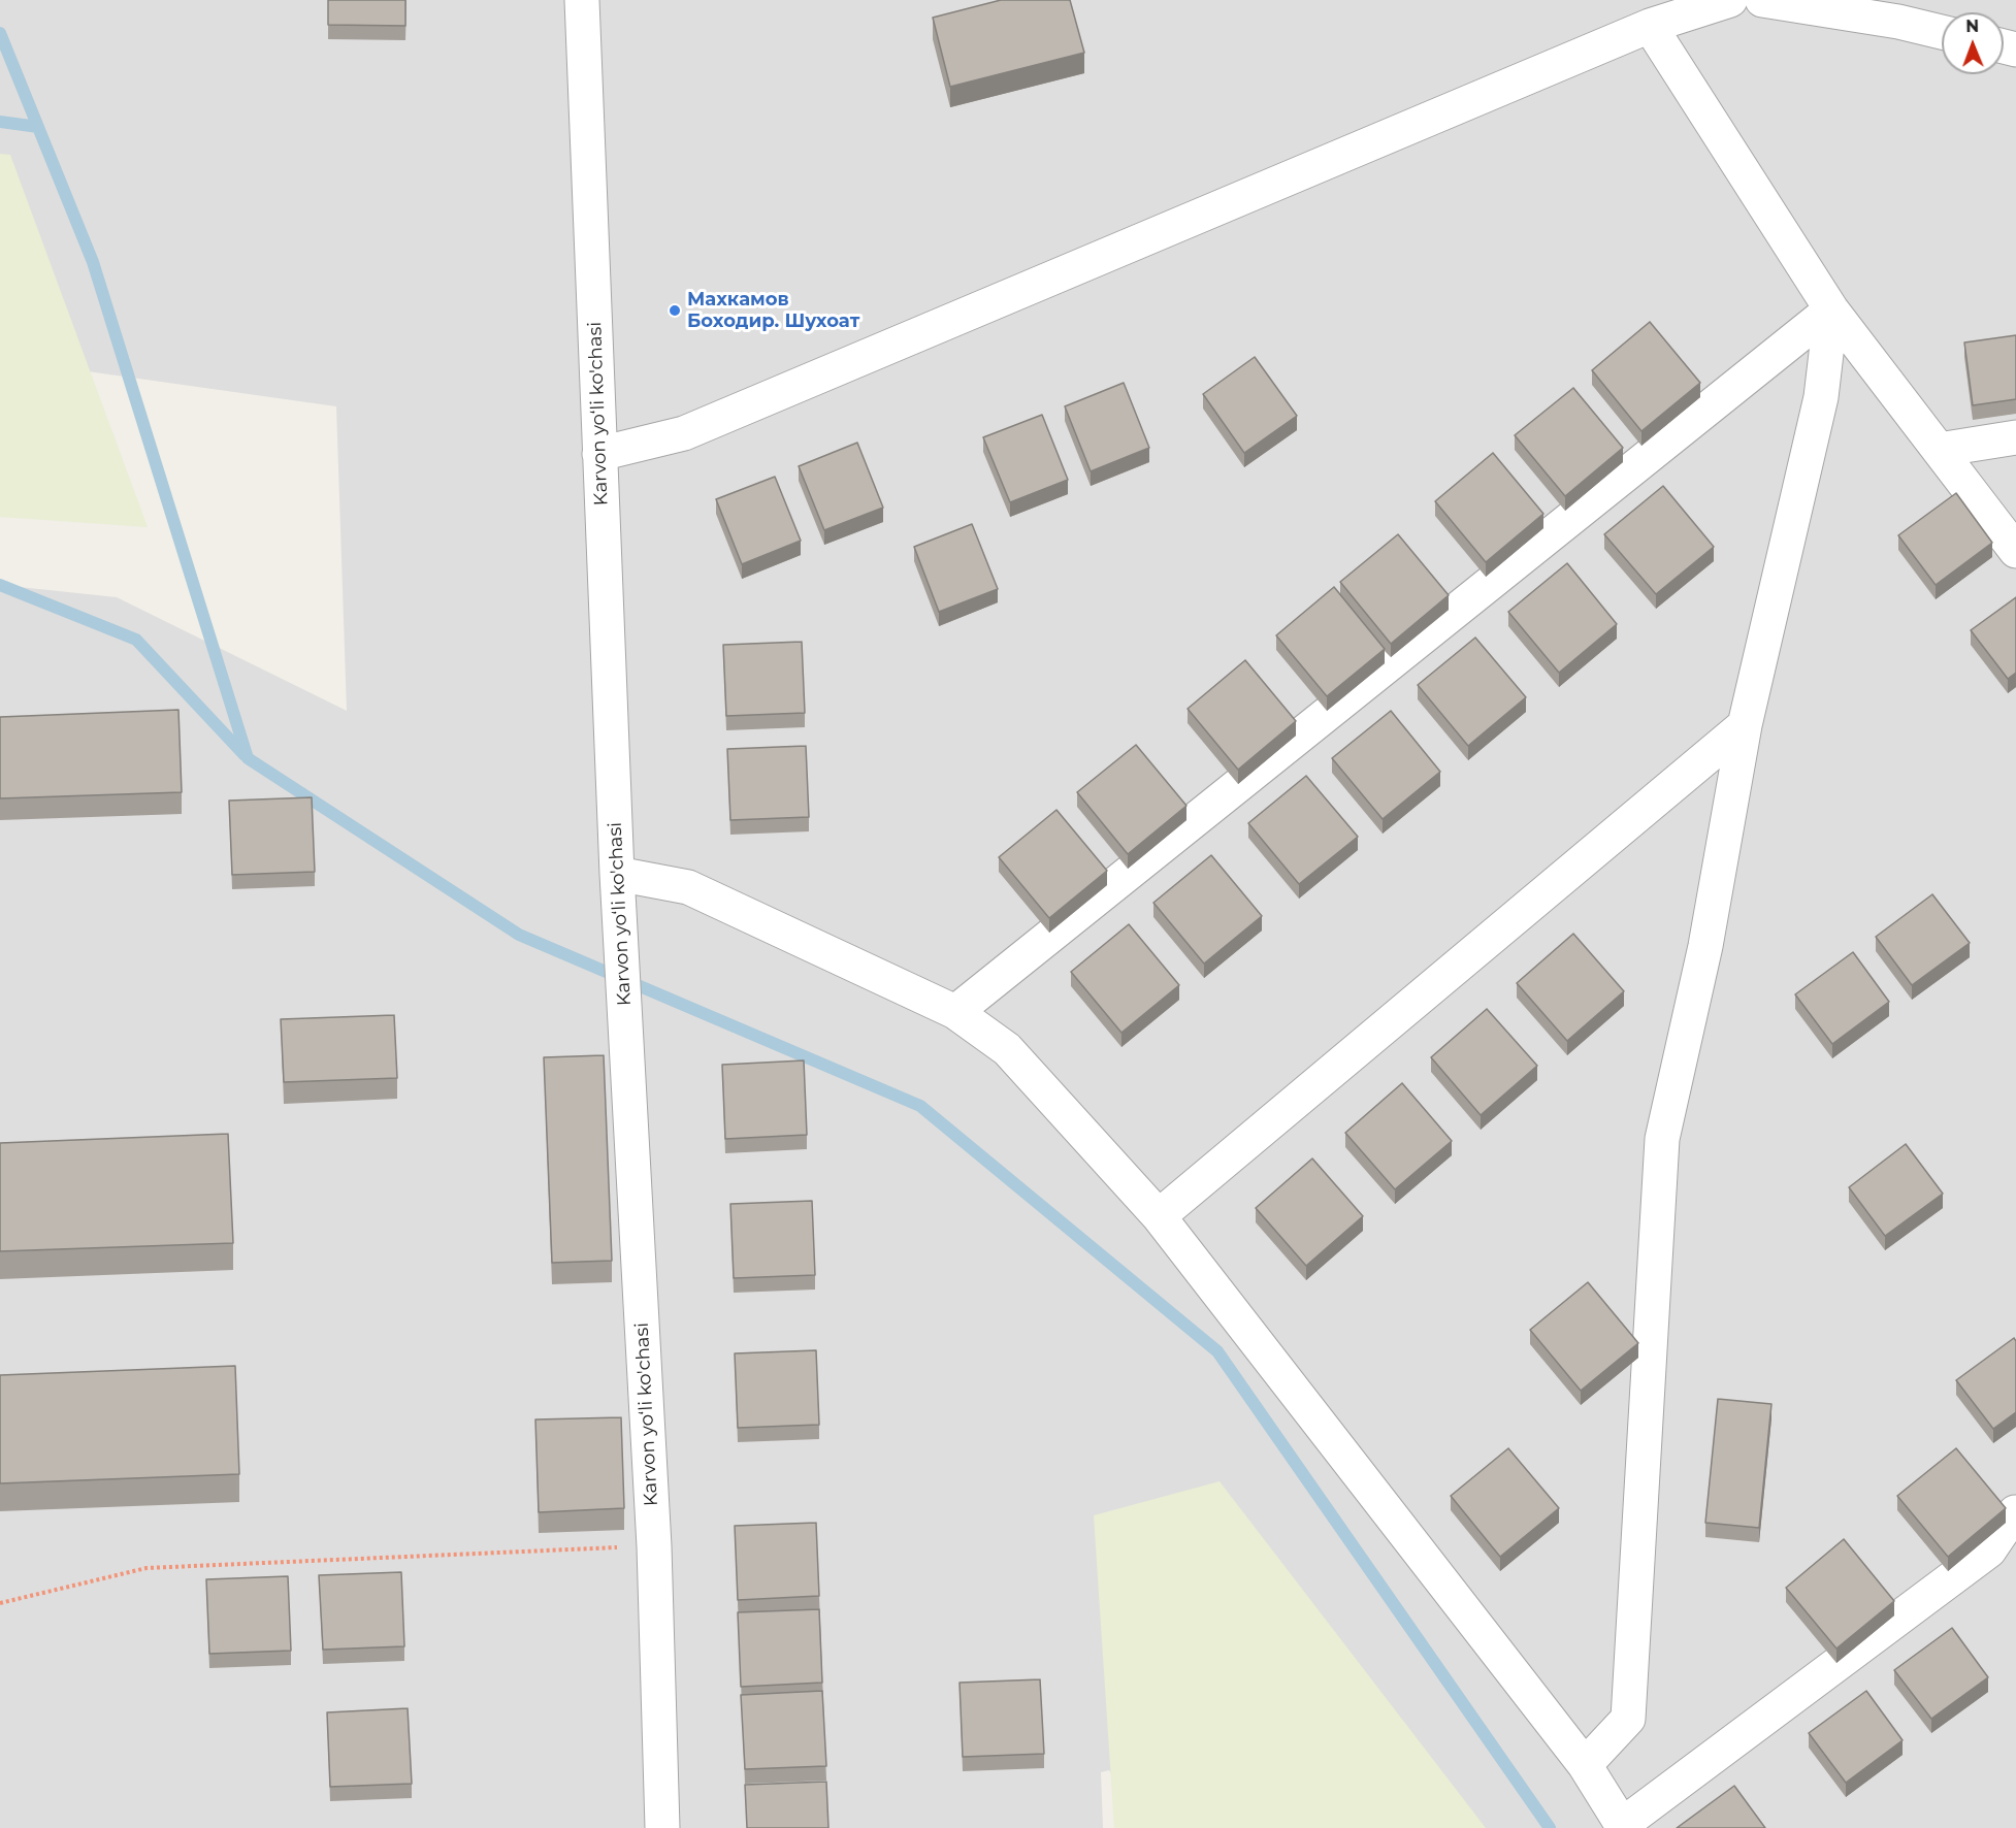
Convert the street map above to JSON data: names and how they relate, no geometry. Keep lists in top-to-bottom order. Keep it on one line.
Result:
{"streets":{"street":["Karvon yo‘li ko'chasi"]},"places":["Махкамов Боходир. Шухоат"],"north":"top"}
